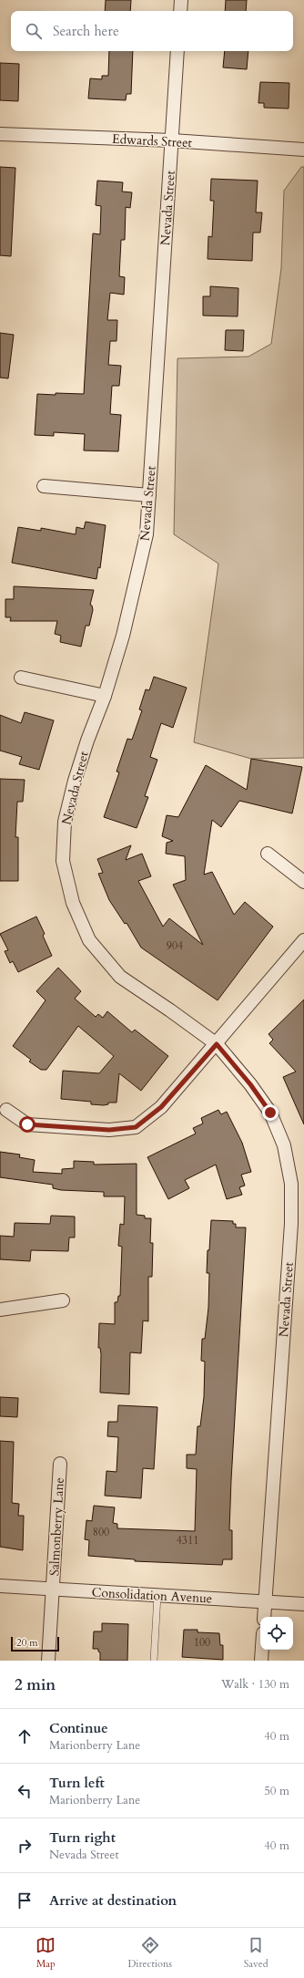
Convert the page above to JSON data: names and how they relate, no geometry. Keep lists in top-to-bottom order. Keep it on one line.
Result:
{"streets":{"street":["Edwards Street","Nevada Street","Salmonberry Lane","Consolidation Avenue"]},"crossings":[["Edwards Street","Nevada Street"],["Nevada Street","Consolidation Avenue"],["Salmonberry Lane","Consolidation Avenue"]],"house_numbers":["904","800","4311","100"],"scale_bar":"20 m","page":{"search":"Search here","scale":"20 m","heading":["2 min","Walk · 130 m"],"list":[["Continue","Marionberry Lane","40 m"],["Turn left","Marionberry Lane","50 m"],["Turn right","Nevada Street","40 m"],"Arrive at destination"],"nav":["Map","Directions","Saved"]}}
